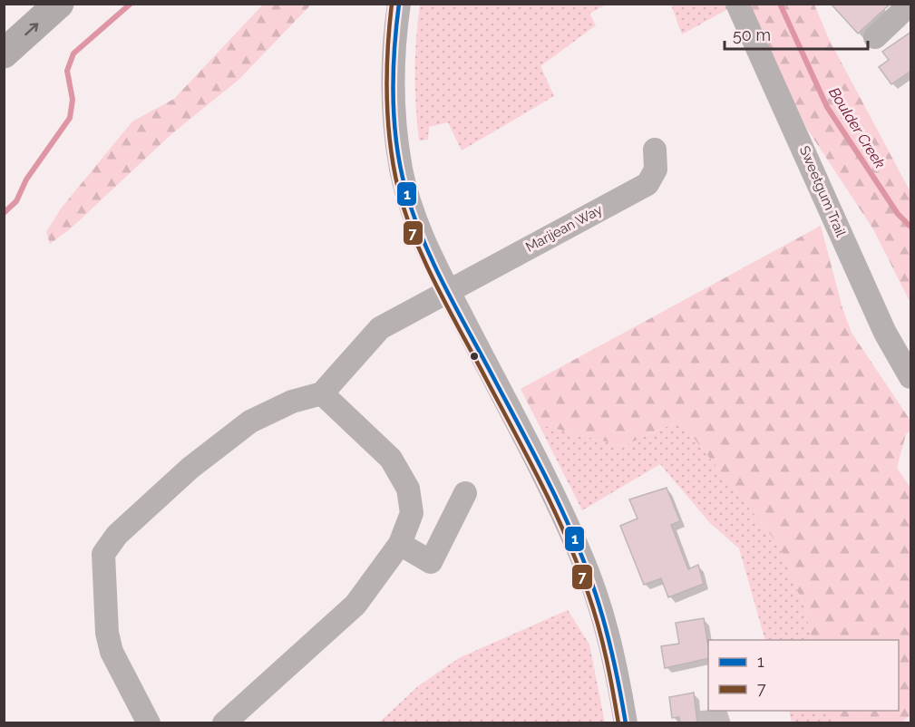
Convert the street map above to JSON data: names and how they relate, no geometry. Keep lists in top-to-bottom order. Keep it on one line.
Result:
{"streets":{"street":["Sweetgum Trail","Marijean Way"]},"water":["Boulder Creek"],"lines":["transit line 1","transit line 7"],"legend":["1","7"],"scale_bar":"50 m"}
